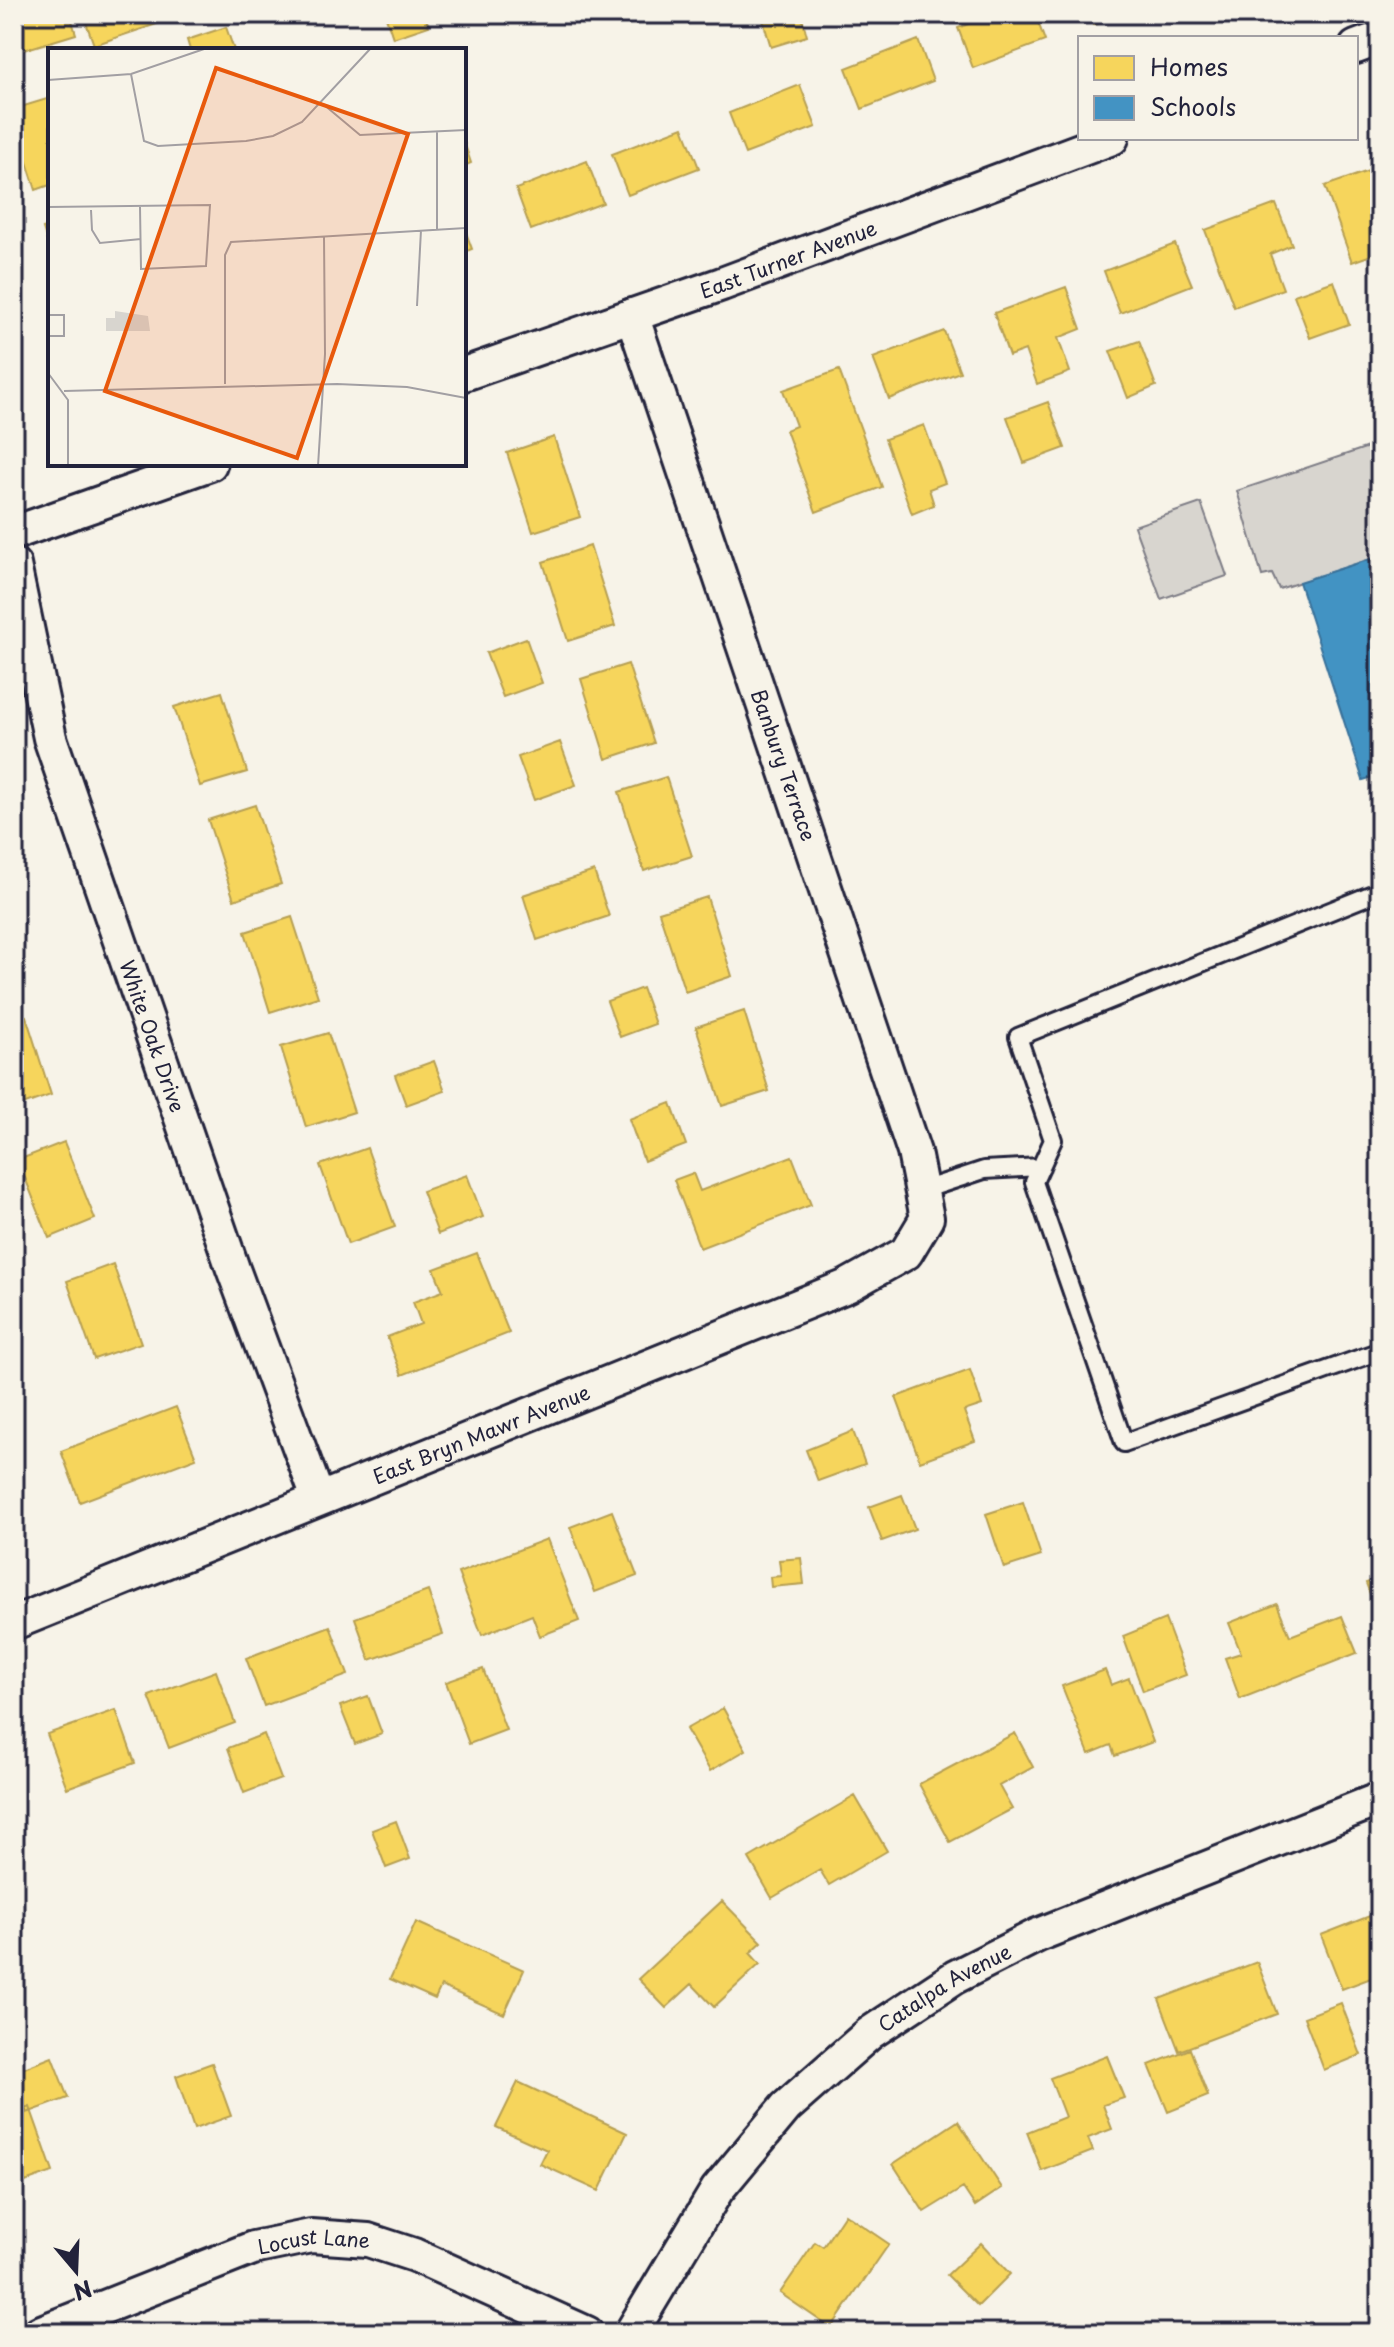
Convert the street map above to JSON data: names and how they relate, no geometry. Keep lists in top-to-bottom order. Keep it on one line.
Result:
{"streets":{"street":["East Turner Avenue","Banbury Terrace","White Oak Drive","East Bryn Mawr Avenue","Catalpa Avenue","Locust Lane"]},"crossings":[["East Turner Avenue","Banbury Terrace"],["Banbury Terrace","East Bryn Mawr Avenue"],["White Oak Drive","East Bryn Mawr Avenue"]],"legend":["Homes","Schools"],"north":"bottom"}
